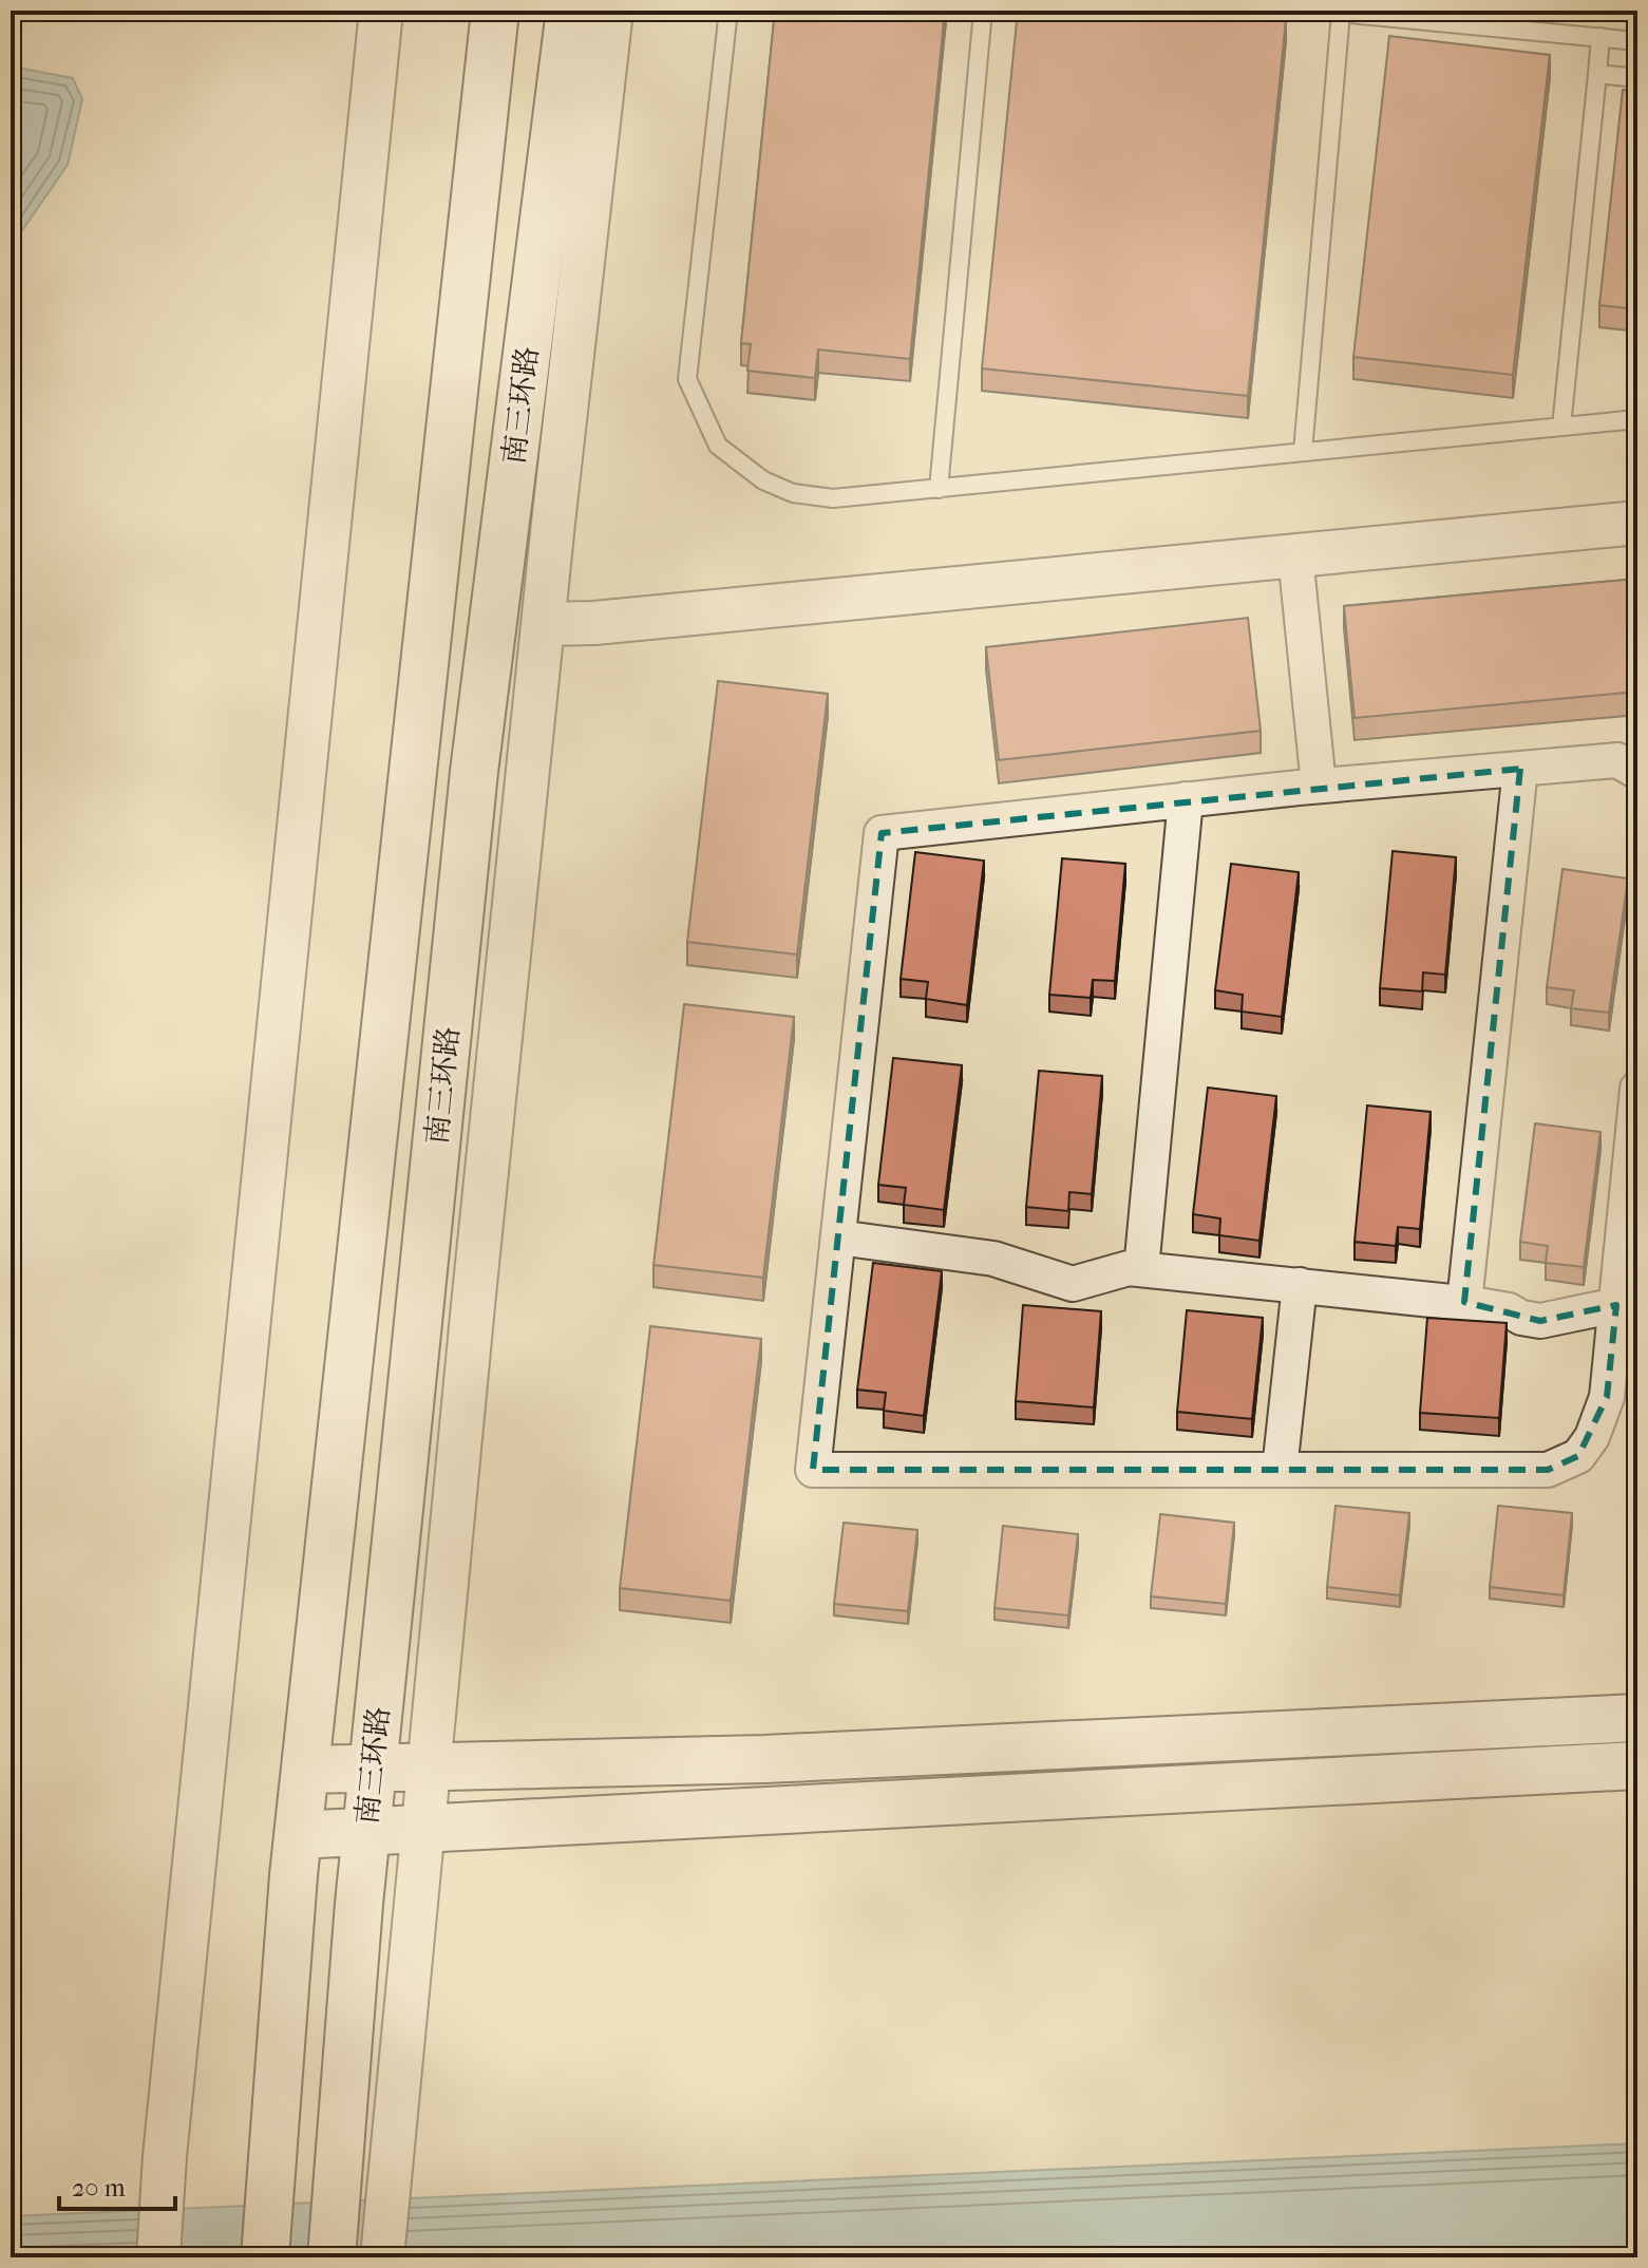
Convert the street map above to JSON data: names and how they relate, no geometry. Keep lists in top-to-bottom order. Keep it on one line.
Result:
{"streets":{"main road":["南三环路"]},"scale_bar":"20 m"}
